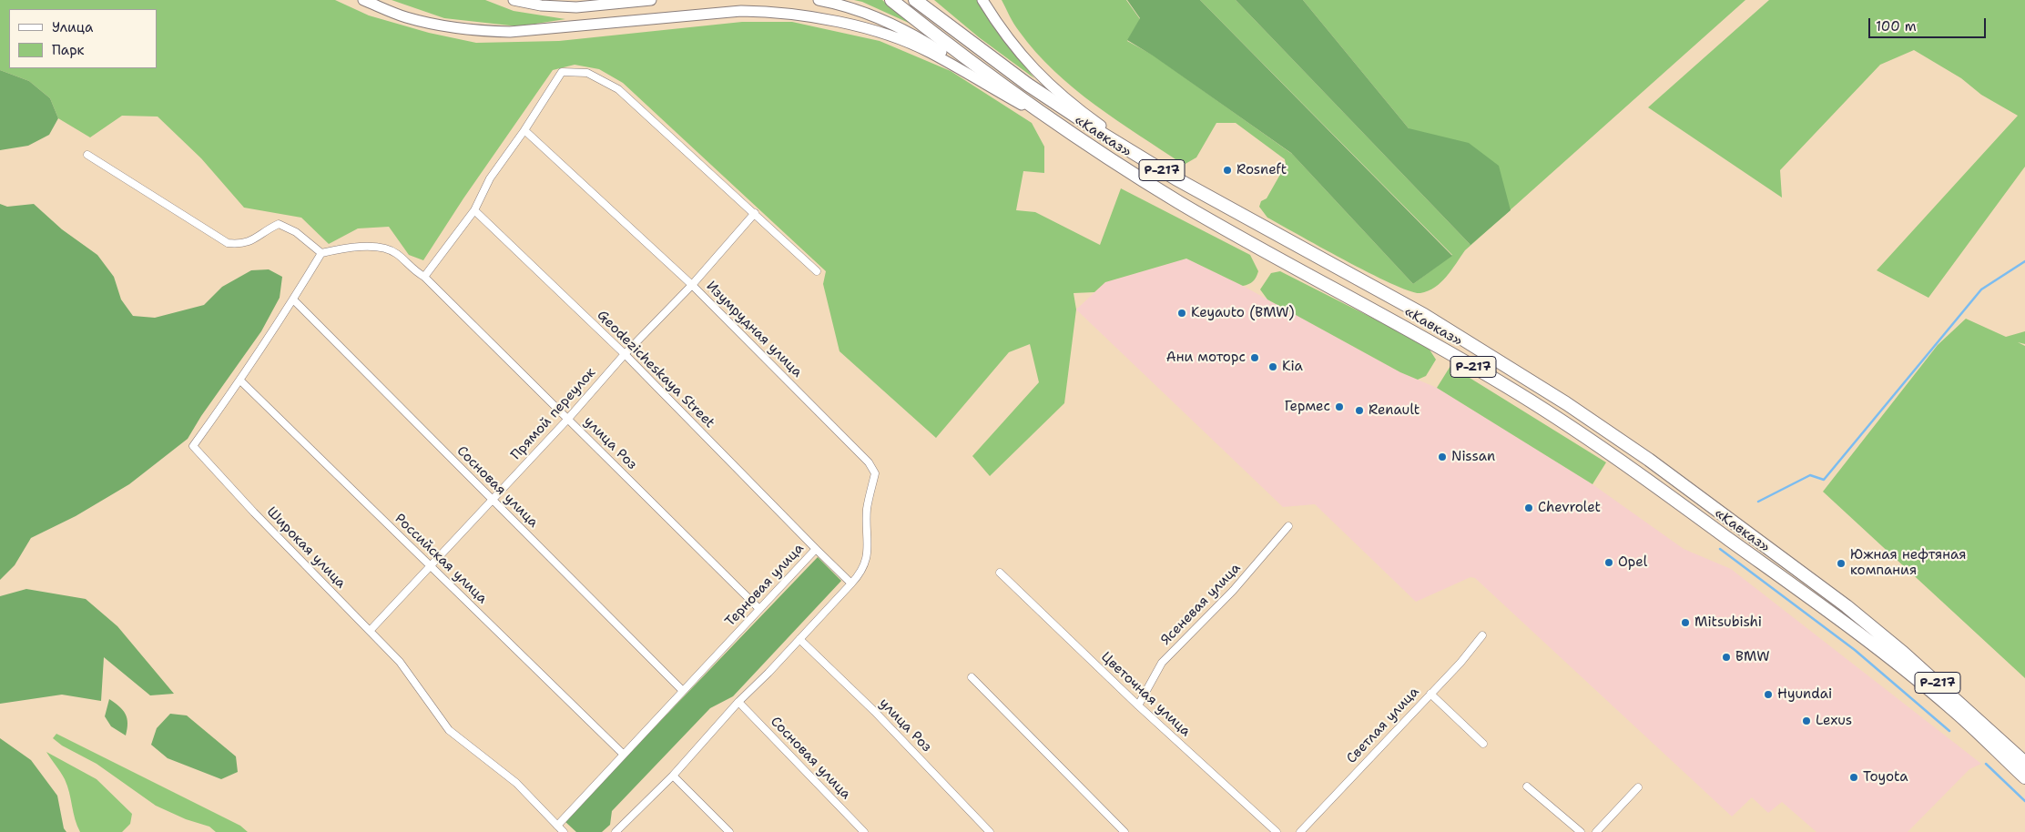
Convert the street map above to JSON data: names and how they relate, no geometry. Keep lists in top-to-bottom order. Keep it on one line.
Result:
{"streets":{"highway":["«Кавказ»","Р-217"],"street":["Изумрудная улица","Geodezicheskaya Street","Прямой переулок","улица Роз","Сосновая улица","Широкая улица","Российская улица","Терновая улица","Ясеневая улица","Цветочная улица","Светлая улица"]},"crossings":[["Изумрудная улица","Прямой переулок"],["Изумрудная улица","Терновая улица"],["Geodezicheskaya Street","Прямой переулок"],["Geodezicheskaya Street","Терновая улица"],["Прямой переулок","улица Роз"],["Прямой переулок","Сосновая улица"],["Прямой переулок","Широкая улица"],["Прямой переулок","Российская улица"],["улица Роз","Широкая улица"],["улица Роз","Терновая улица"],["Сосновая улица","Широкая улица"],["Сосновая улица","Терновая улица"],["Широкая улица","Российская улица"],["Широкая улица","Терновая улица"],["Российская улица","Терновая улица"],["Ясеневая улица","Цветочная улица"]],"places":["Rosneft","Keyauto (BMW)","Ани моторс","Kia","Гермес","Renault","Nissan","Chevrolet","Opel","Южная нефтяная компания","Mitsubishi","BMW","Hyundai","Lexus","Toyota"],"legend":["Улица","Парк"],"scale_bar":"100 m"}
